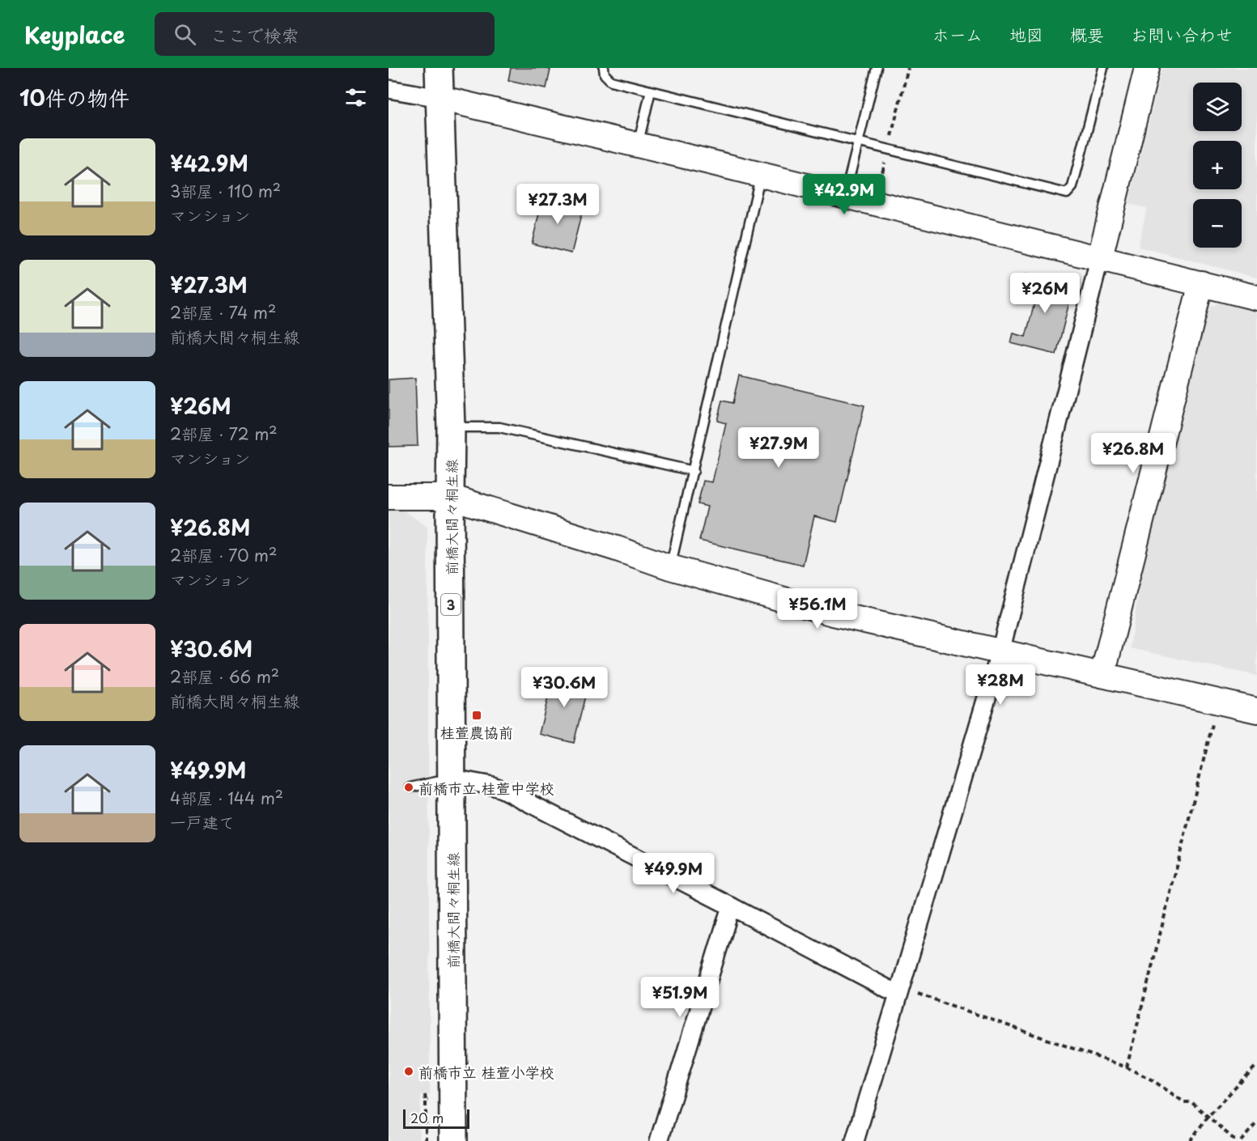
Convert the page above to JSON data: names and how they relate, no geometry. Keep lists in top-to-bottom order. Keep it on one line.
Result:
{"streets":{"main road":["前橋大間々桐生線","3"]},"places":{"transit":["桂萱農協前"],"other":["前橋市立 桂萱中学校","前橋市立 桂萱小学校"]},"scale_bar":"20 m","page":{"header":"Keyplace","search":"ここで検索","nav":["ホーム","地図","概要","お問い合わせ"],"heading":"10件の物件","map_buttons":["+","−"],"list":[{"name":"¥42.9M","note":"3部屋 · 110 m² · マンション"},{"name":"¥27.3M","note":"2部屋 · 74 m² · 前橋大間々桐生線"},{"name":"¥26M","note":"2部屋 · 72 m² · マンション"},{"name":"¥26.8M","note":"2部屋 · 70 m² · マンション"},{"name":"¥30.6M","note":"2部屋 · 66 m² · 前橋大間々桐生線"},{"name":"¥49.9M","note":"4部屋 · 144 m² · 一戸建て"}],"price":["¥42.9M","¥27.3M","¥26M","¥27.9M","¥26.8M","¥56.1M","¥28M","¥30.6M","¥49.9M","¥51.9M"],"scale":"20 m"}}
